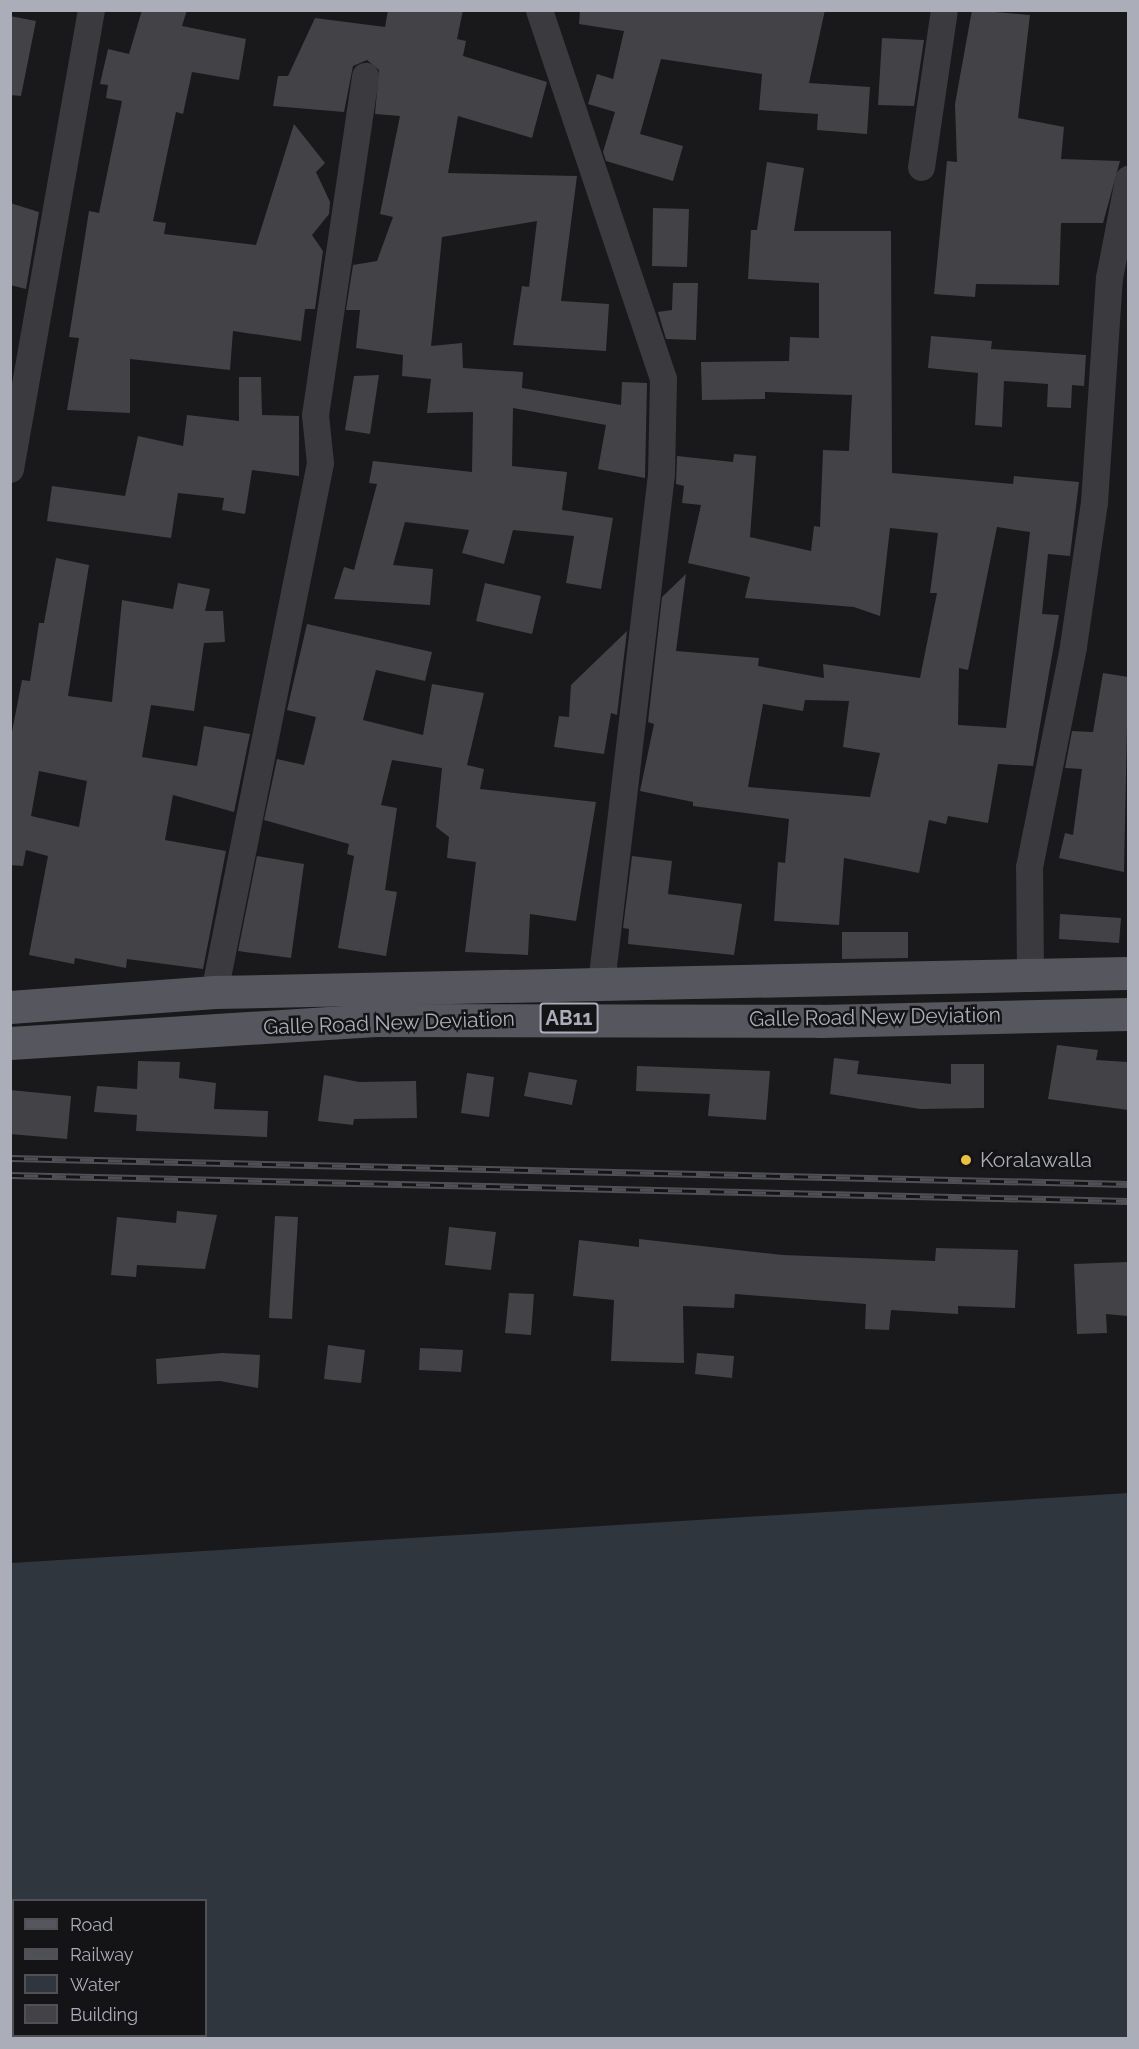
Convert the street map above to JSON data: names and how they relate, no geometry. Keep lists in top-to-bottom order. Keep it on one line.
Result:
{"streets":{"main road":["Galle Road New Deviation","AB11"]},"places":["Koralawalla"],"legend":["Road","Railway","Water","Building"]}
